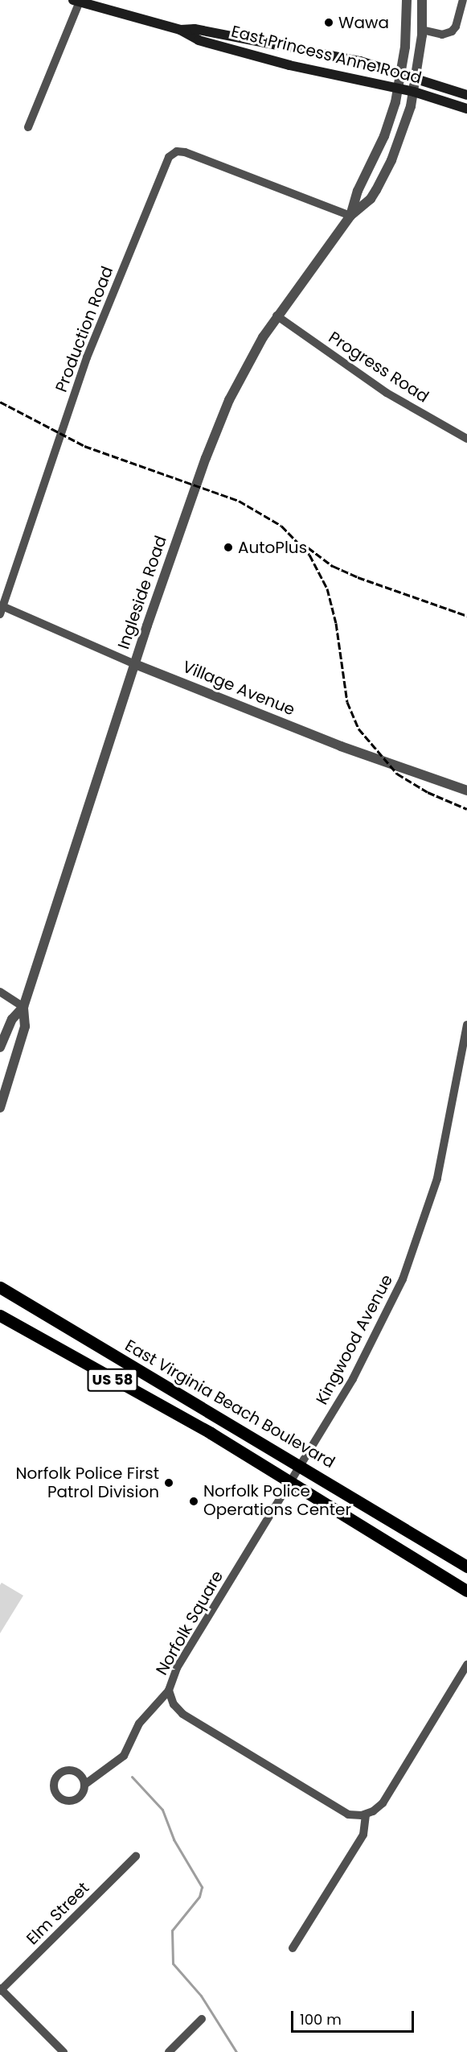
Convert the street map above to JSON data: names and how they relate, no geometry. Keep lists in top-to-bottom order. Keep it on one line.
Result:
{"streets":{"main road":["East Princess Anne Road","US 58","East Virginia Beach Boulevard"],"street":["Production Road","Progress Road","Ingleside Road","Village Avenue","Kingwood Avenue","Norfolk Square","Elm Street"]},"crossings":[["East Princess Anne Road","Ingleside Road"],["Production Road","Ingleside Road"],["Production Road","Village Avenue"],["Progress Road","Ingleside Road"],["Ingleside Road","Village Avenue"],["Kingwood Avenue","East Virginia Beach Boulevard"],["Kingwood Avenue","Norfolk Square"],["US 58","Norfolk Square"],["East Virginia Beach Boulevard","Norfolk Square"]],"places":["Wawa","AutoPlus","Norfolk Police First Patrol Division","Norfolk Police Operations Center"],"scale_bar":"100 m"}
